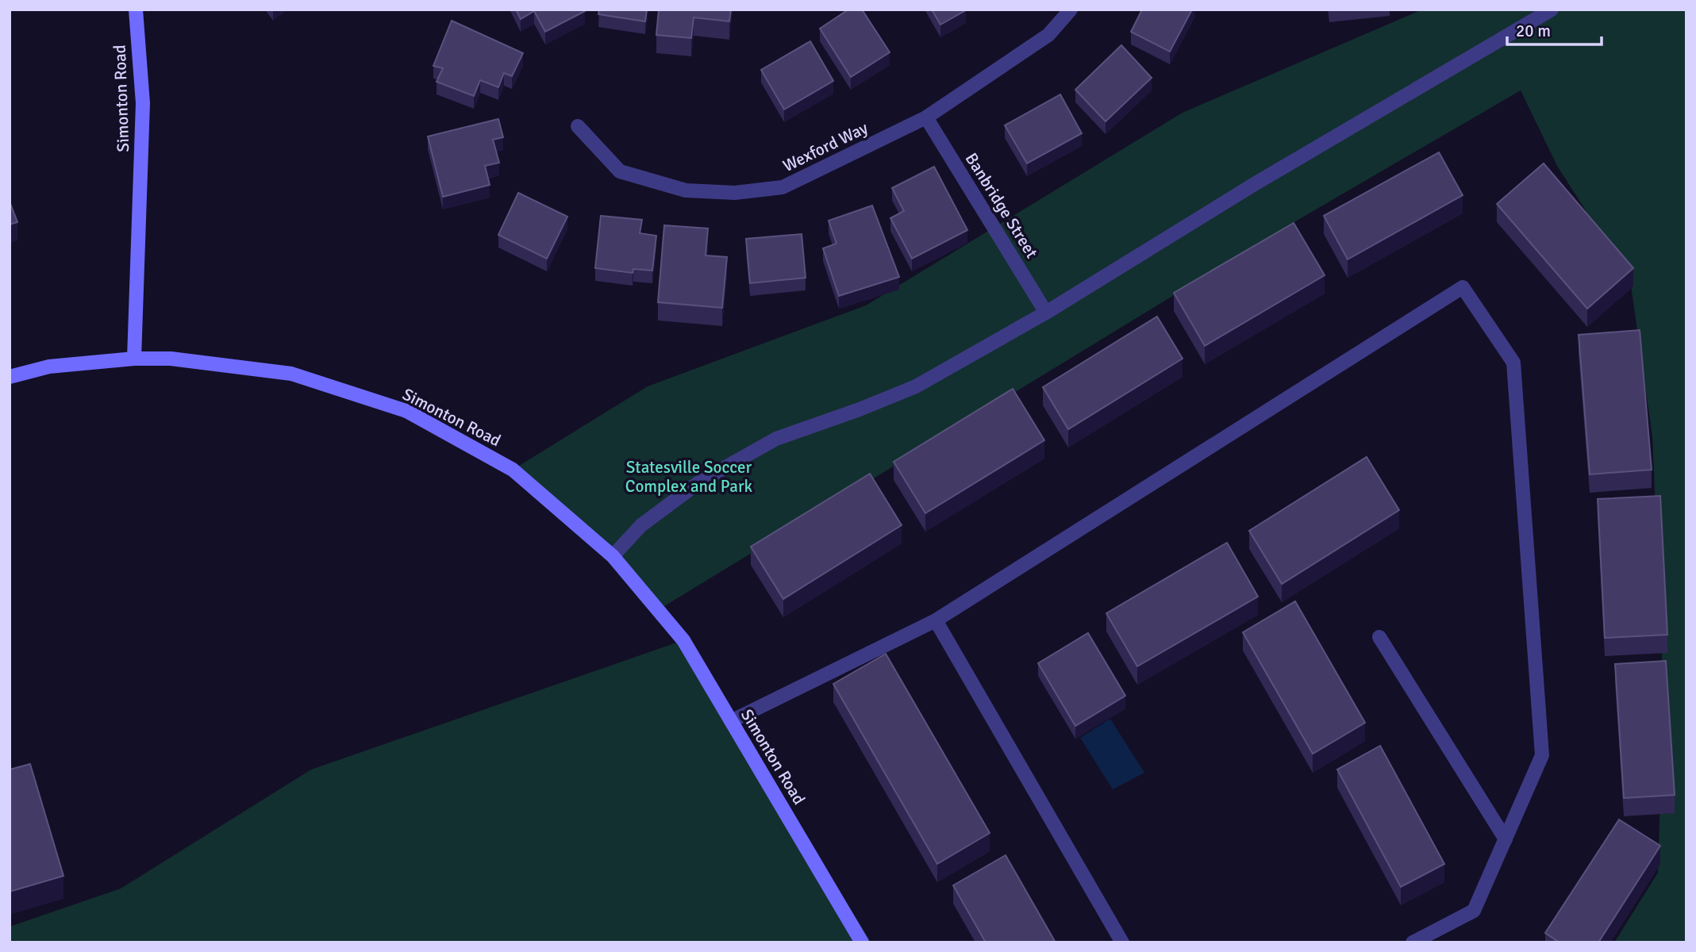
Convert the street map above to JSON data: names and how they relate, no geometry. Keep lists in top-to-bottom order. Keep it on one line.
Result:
{"streets":{"street":["Simonton Road","Wexford Way","Banbridge Street"]},"crossings":[["Wexford Way","Banbridge Street"]],"parks":["Statesville Soccer Complex and Park"],"scale_bar":"20 m"}
